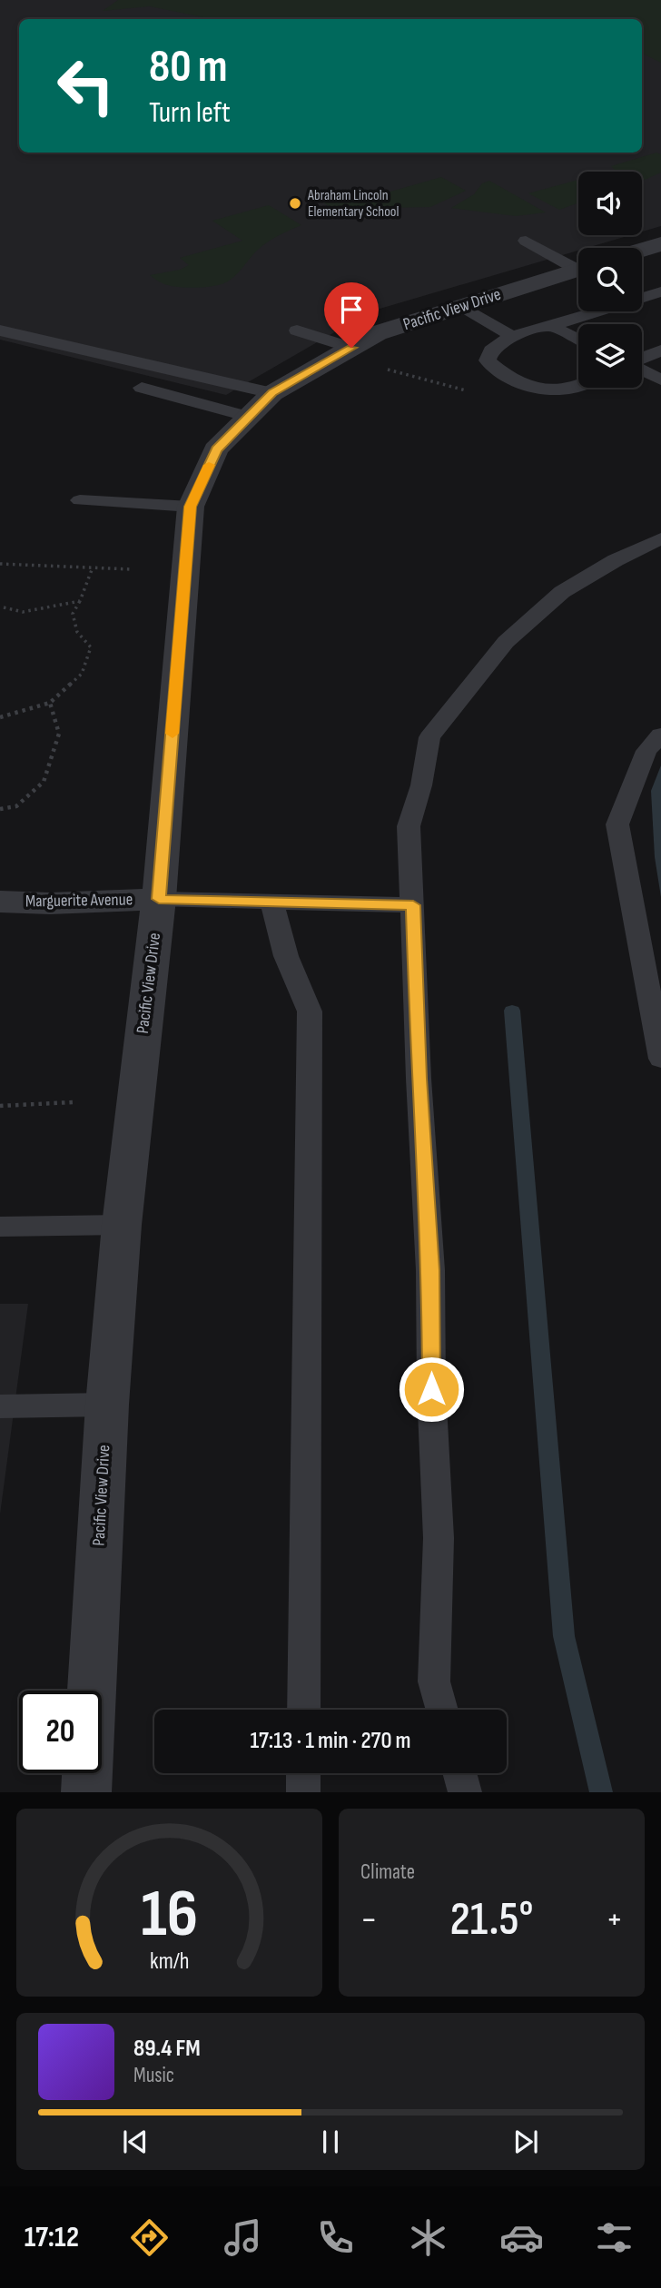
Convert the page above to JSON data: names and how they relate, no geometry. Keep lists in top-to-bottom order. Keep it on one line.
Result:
{"streets":{"street":["Pacific View Drive","Marguerite Avenue"]},"crossings":[["Pacific View Drive","Marguerite Avenue"]],"places":["Abraham Lincoln Elementary School"],"page":{"turn":["80 m","Turn left"],"limit":"20","trip":"17:13 · 1 min · 270 m","tile":"Climate","heat":["−","21.5°","+"],"song":["89.4 FM","Music"],"tabs":"17:12","gauge":["16","km/h"]}}
